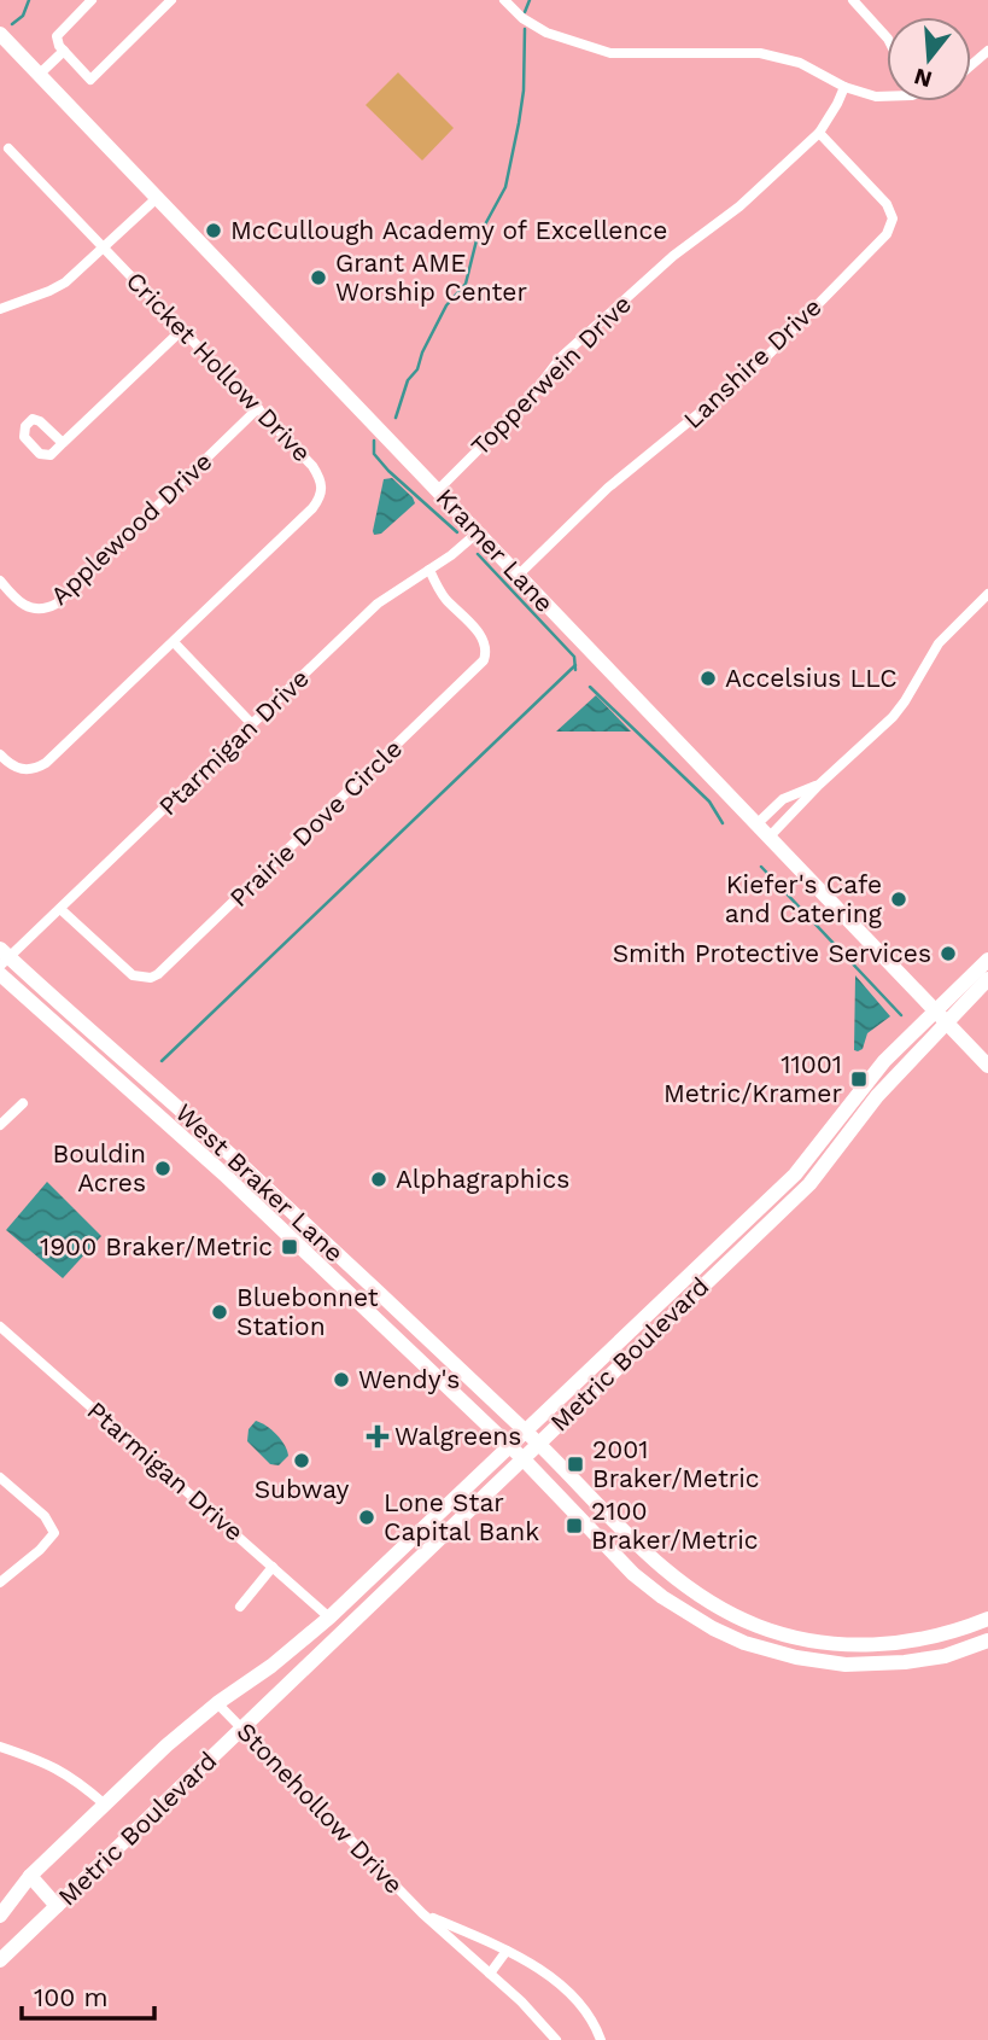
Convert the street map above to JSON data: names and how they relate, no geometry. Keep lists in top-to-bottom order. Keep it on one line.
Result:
{"streets":{"main road":["Kramer Lane","West Braker Lane","Metric Boulevard"],"street":["Lanshire Drive","Cricket Hollow Drive","Topperwein Drive","Applewood Drive","Ptarmigan Drive","Prairie Dove Circle","Stonehollow Drive"]},"crossings":[["Lanshire Drive","Topperwein Drive"],["Lanshire Drive","Kramer Lane"],["Cricket Hollow Drive","Applewood Drive"],["Topperwein Drive","Kramer Lane"],["Kramer Lane","Ptarmigan Drive"],["Kramer Lane","Metric Boulevard"],["Ptarmigan Drive","Prairie Dove Circle"],["Ptarmigan Drive","West Braker Lane"],["Ptarmigan Drive","Metric Boulevard"],["West Braker Lane","Metric Boulevard"],["Metric Boulevard","Stonehollow Drive"]],"places":{"other":["McCullough Academy of Excellence","Grant AME Worship Center","Accelsius LLC","Kiefer's Cafe and Catering","Smith Protective Services","Bouldin Acres","Alphagraphics","Bluebonnet Station","Wendy's","Subway","Lone Star Capital Bank"],"transit":["11001 Metric/Kramer","1900 Braker/Metric","2001 Braker/Metric","2100 Braker/Metric"],"health":["Walgreens"]},"scale_bar":"100 m","north":"bottom"}
